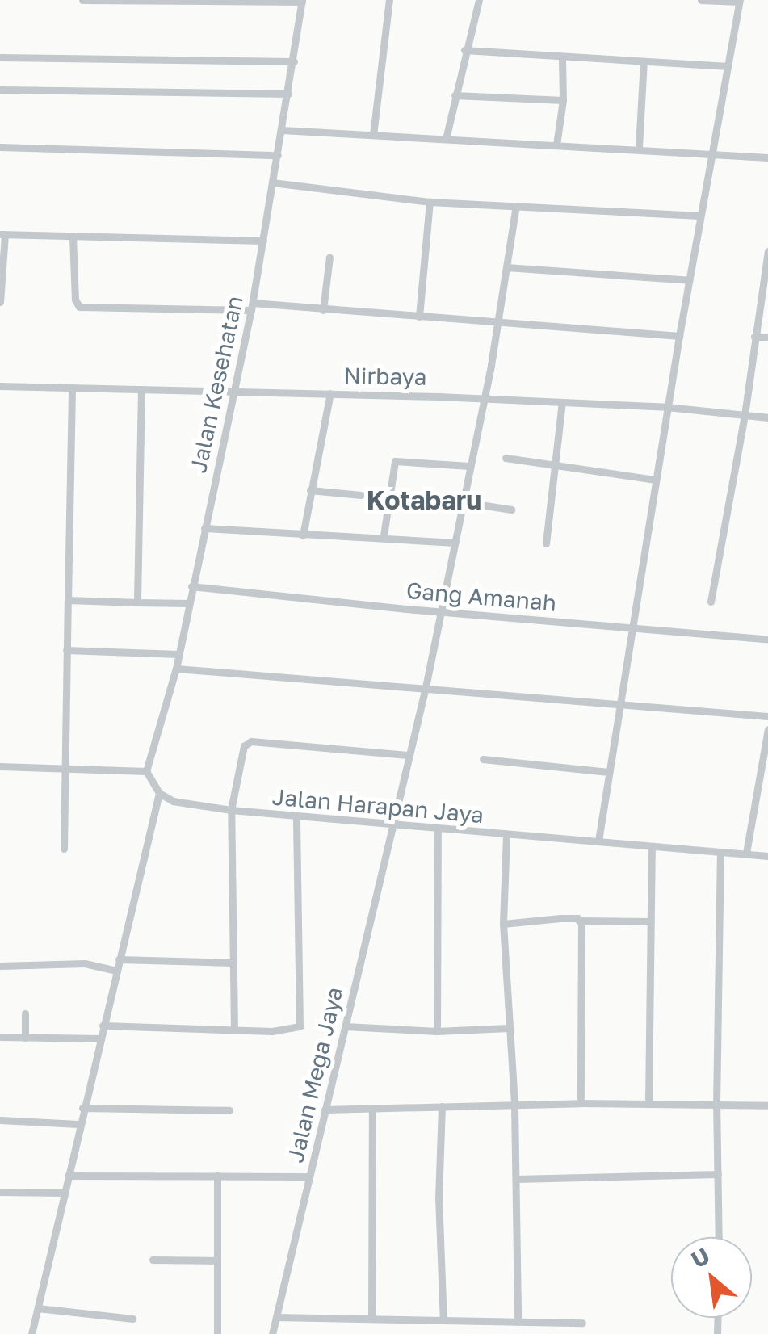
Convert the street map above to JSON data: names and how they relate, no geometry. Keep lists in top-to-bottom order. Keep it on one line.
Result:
{"streets":{"street":["Nirbaya","Jalan Kesehatan","Gang Amanah","Jalan Harapan Jaya","Jalan Mega Jaya"]},"crossings":[["Nirbaya","Jalan Kesehatan"],["Nirbaya","Jalan Mega Jaya"],["Jalan Kesehatan","Gang Amanah"],["Gang Amanah","Jalan Mega Jaya"],["Jalan Harapan Jaya","Jalan Mega Jaya"]],"districts":["Kotabaru"],"north":"top left"}
